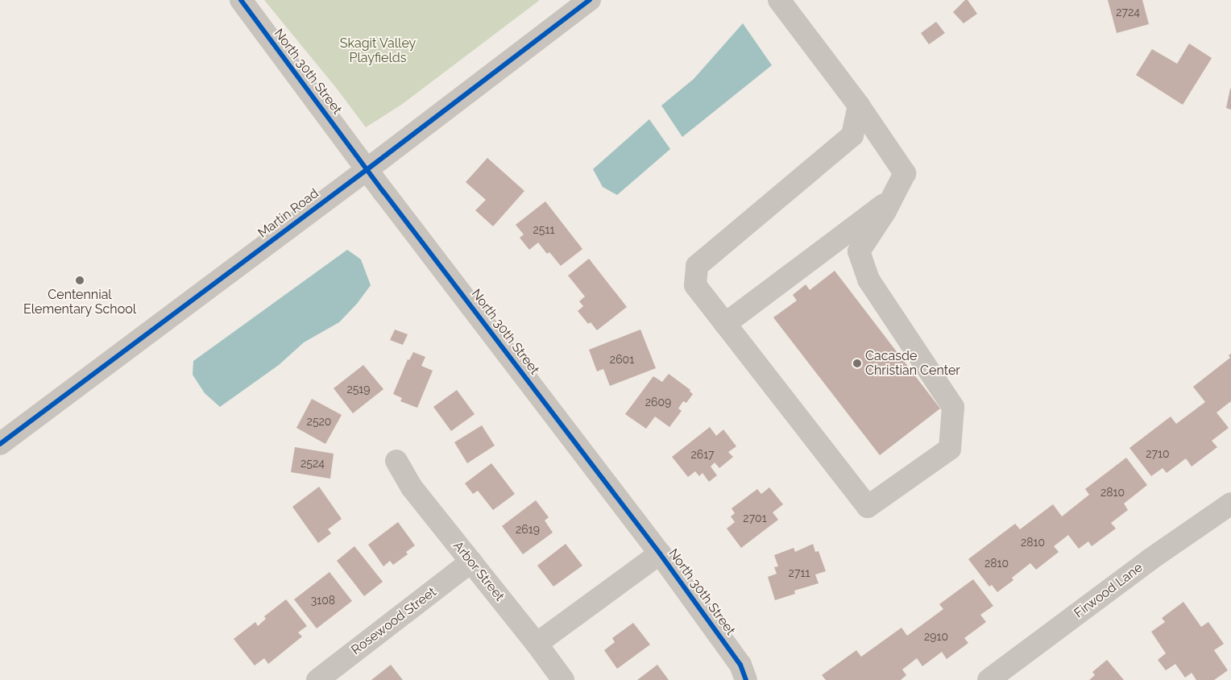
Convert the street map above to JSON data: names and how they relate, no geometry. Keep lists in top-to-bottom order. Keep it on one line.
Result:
{"streets":{"street":["North 30th Street","Martin Road","Arbor Street","Firwood Lane","Rosewood Street"]},"crossings":[["North 30th Street","Martin Road"],["Arbor Street","Rosewood Street"]],"parks":["Skagit Valley Playfields"],"places":["Centennial Elementary School","Cacasde Christian Center"],"house_numbers":["2724","2511","2601","2519","2609","2520","2710","2617","2524","2810","2701","2619","2810","2810","2711","3108","2910"]}
